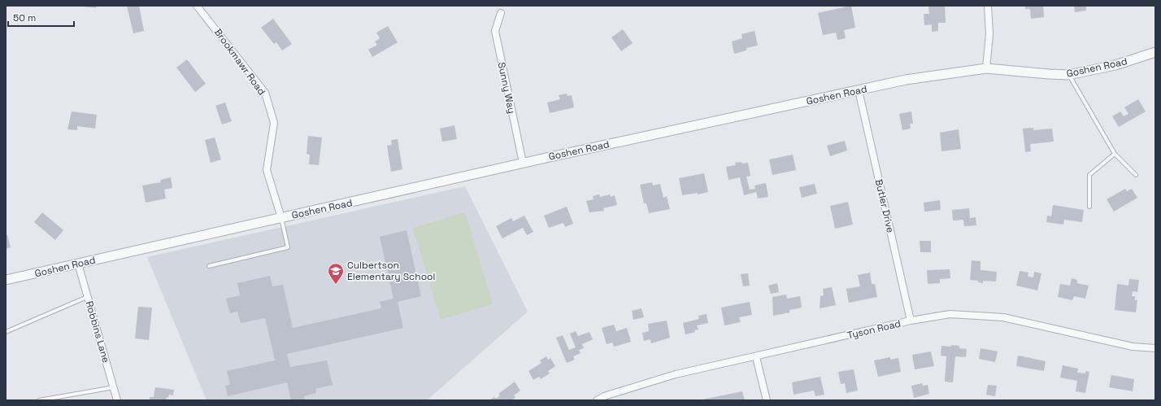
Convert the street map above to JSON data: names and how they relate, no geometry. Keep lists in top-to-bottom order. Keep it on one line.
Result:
{"streets":{"street":["Brookmawr Road","Goshen Road","Sunny Way","Butler Drive","Tyson Road","Robbins Lane"]},"crossings":[["Brookmawr Road","Goshen Road"],["Goshen Road","Sunny Way"],["Goshen Road","Butler Drive"],["Goshen Road","Robbins Lane"],["Butler Drive","Tyson Road"]],"places":{"school or university":["Culbertson Elementary School"]},"scale_bar":"50 m"}
